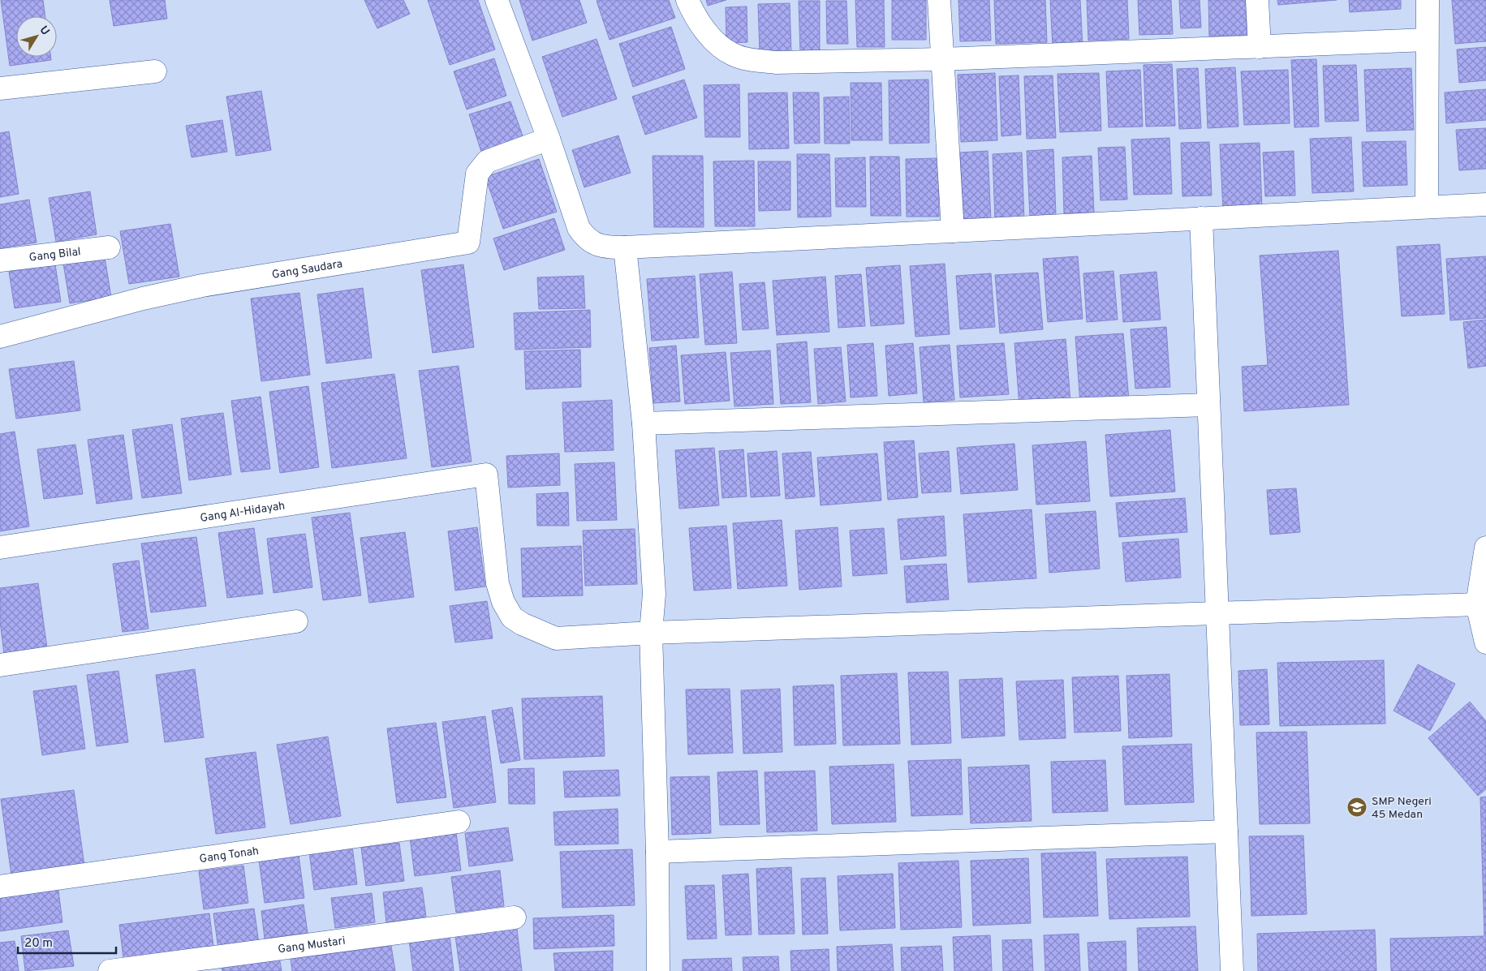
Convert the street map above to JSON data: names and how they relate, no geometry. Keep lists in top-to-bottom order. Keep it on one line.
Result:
{"streets":{"street":["Gang Bilal","Gang Saudara","Gang Al-Hidayah","Gang Tonah","Gang Mustari"]},"places":{"school or university":["SMP Negeri 45 Medan"]},"scale_bar":"20 m","north":"top right"}
